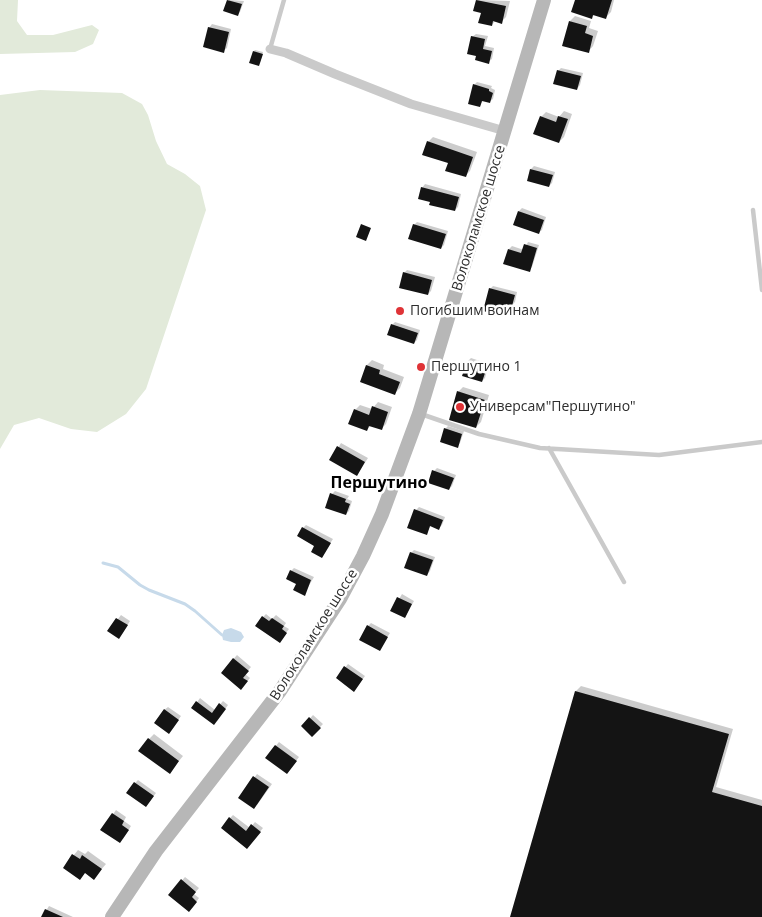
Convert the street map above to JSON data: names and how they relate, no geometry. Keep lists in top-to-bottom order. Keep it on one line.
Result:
{"streets":{"street":["Волоколамское шоссе"]},"districts":["Першутино"],"places":["Погибшим воинам","Першутино 1","Универсам\"Першутино\""]}
